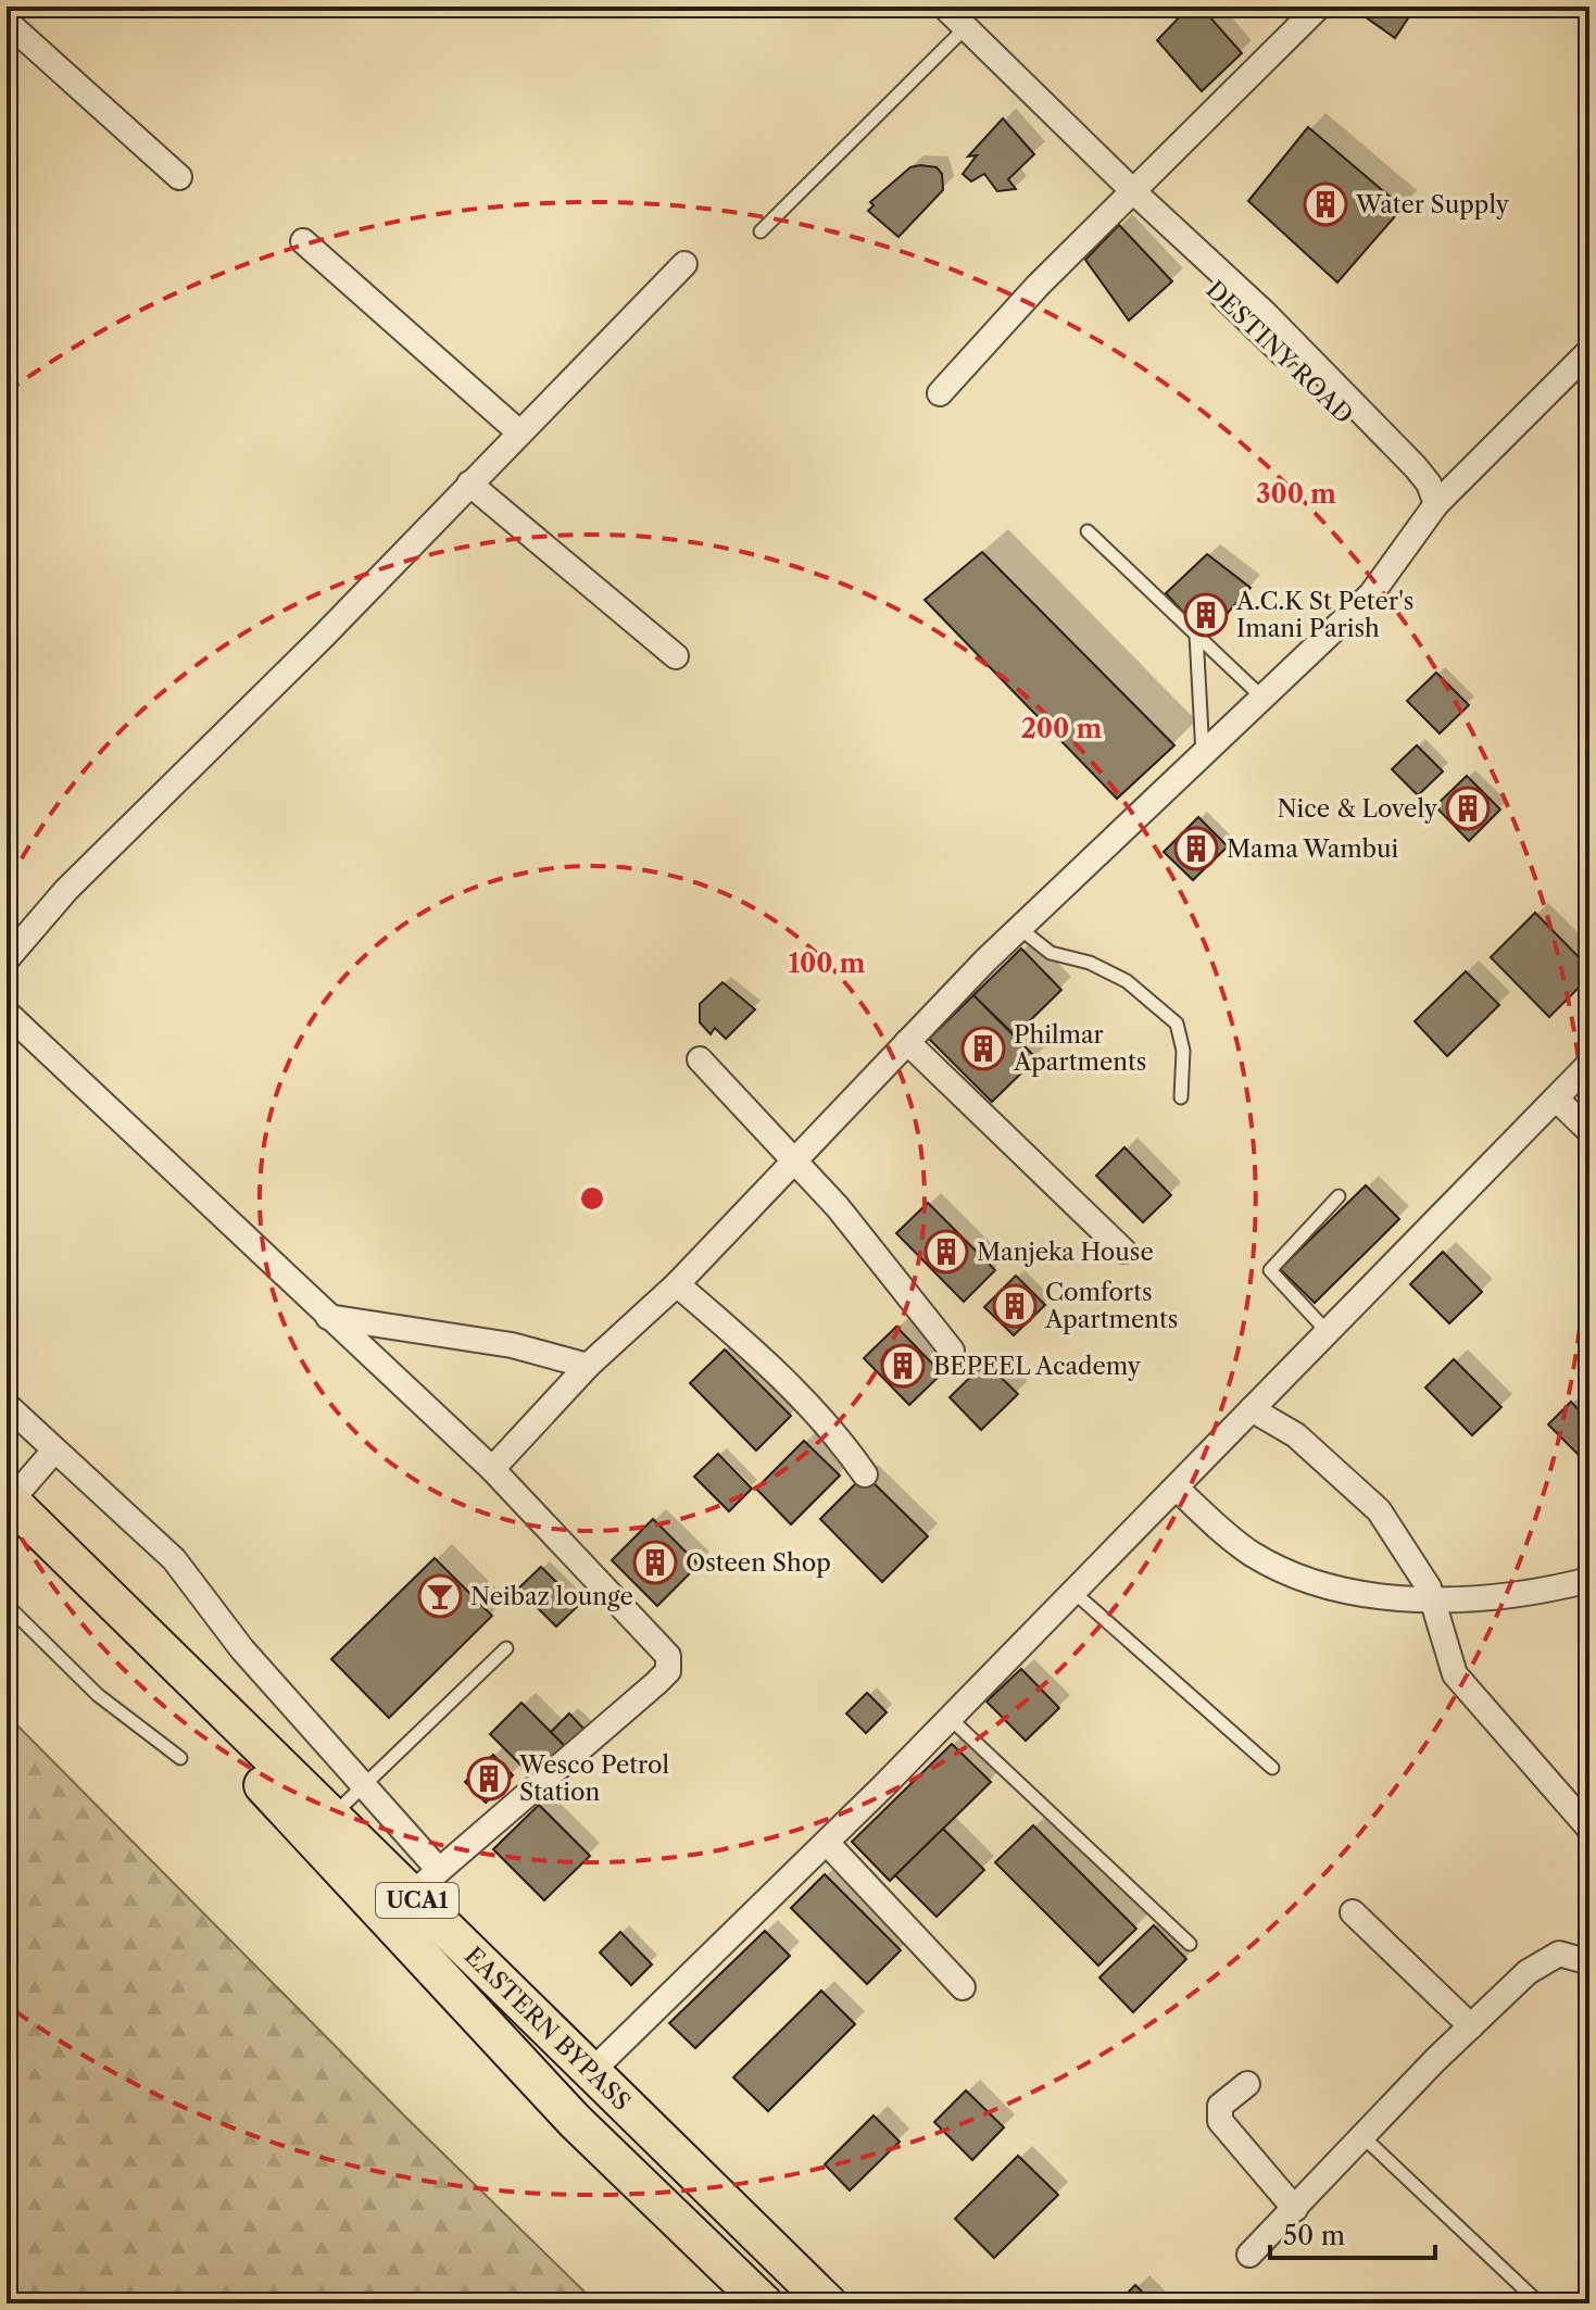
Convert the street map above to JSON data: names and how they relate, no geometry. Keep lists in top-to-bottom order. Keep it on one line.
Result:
{"streets":{"main road":["UCA1","EASTERN BYPASS"]},"places":{"building":["Water Supply","A.C.K St Peter's Imani Parish","Nice & Lovely","Mama Wambui","Philmar Apartments","Manjeka House","Comforts Apartments","BEPEEL Academy","Osteen Shop","Wesco Petrol Station"],"bar":["Neibaz lounge"]},"scale_bar":"50 m","rings":["300 m","200 m","100 m"]}
